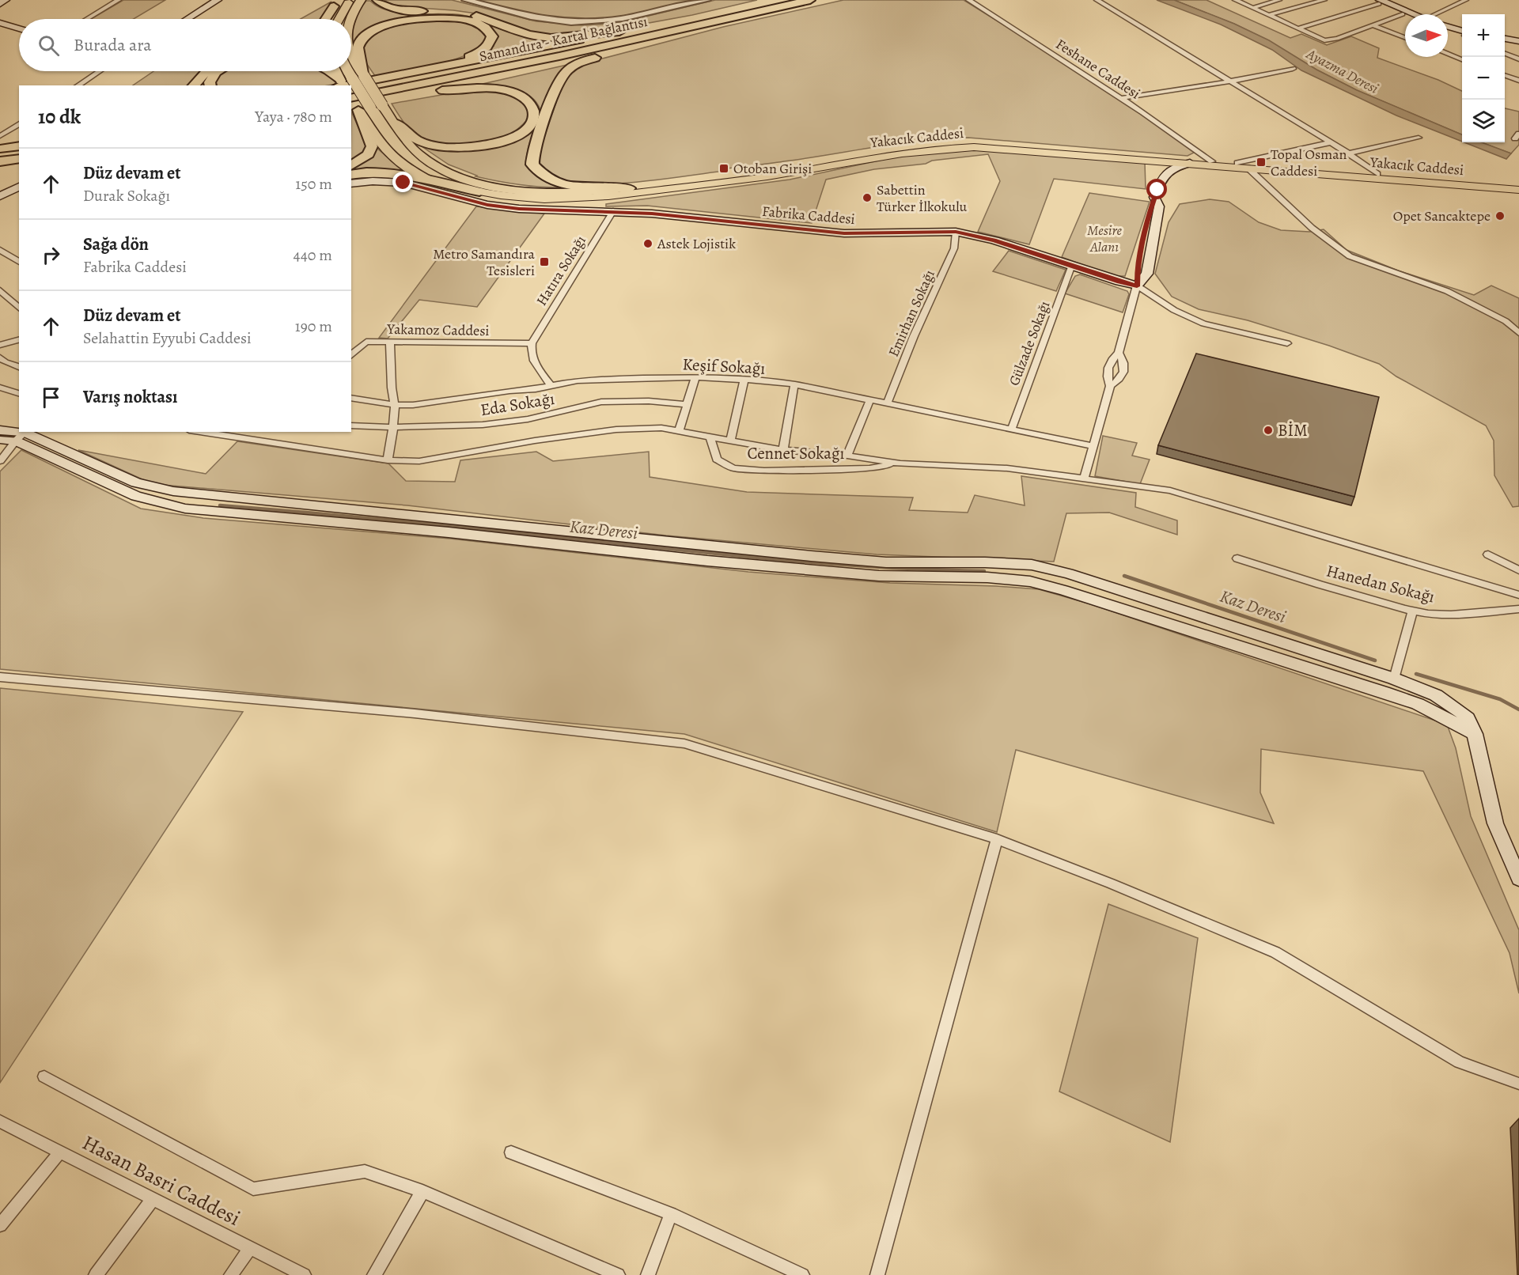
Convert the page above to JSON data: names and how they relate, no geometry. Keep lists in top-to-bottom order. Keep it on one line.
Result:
{"streets":{"highway":["Samandıra - Kartal Bağlantısı","Yakacık Caddesi"],"main road":["Fabrika Caddesi"],"street":["Feshane Caddesi","Hatıra Sokağı","Emirhan Sokağı","Yakamoz Caddesi","Gülzade Sokağı","Keşif Sokağı","Eda Sokağı","Cennet Sokağı","Hanedan Sokağı","Hasan Basri Caddesi"]},"crossings":[["Feshane Caddesi","Yakacık Caddesi"],["Fabrika Caddesi","Hatıra Sokağı"],["Fabrika Caddesi","Emirhan Sokağı"],["Fabrika Caddesi","Gülzade Sokağı"],["Hatıra Sokağı","Yakamoz Caddesi"],["Emirhan Sokağı","Keşif Sokağı"],["Gülzade Sokağı","Keşif Sokağı"]],"water":["Ayazma Deresi","Kaz Deresi"],"parks":["Mesire Alanı"],"places":{"transit":["Topal Osman Caddesi","Otoban Girişi","Metro Samandıra Tesisleri"],"other":["Sabettin Türker İlkokulu","Opet Sancaktepe","Astek Lojistik","BİM"]},"north":"right","page":{"map_buttons":["+","−"],"search":"Burada ara","heading":["10 dk","Yaya · 780 m"],"list":[["Düz devam et","Durak Sokağı","150 m"],["Sağa dön","Fabrika Caddesi","440 m"],["Düz devam et","Selahattin Eyyubi Caddesi","190 m"],"Varış noktası"]}}
